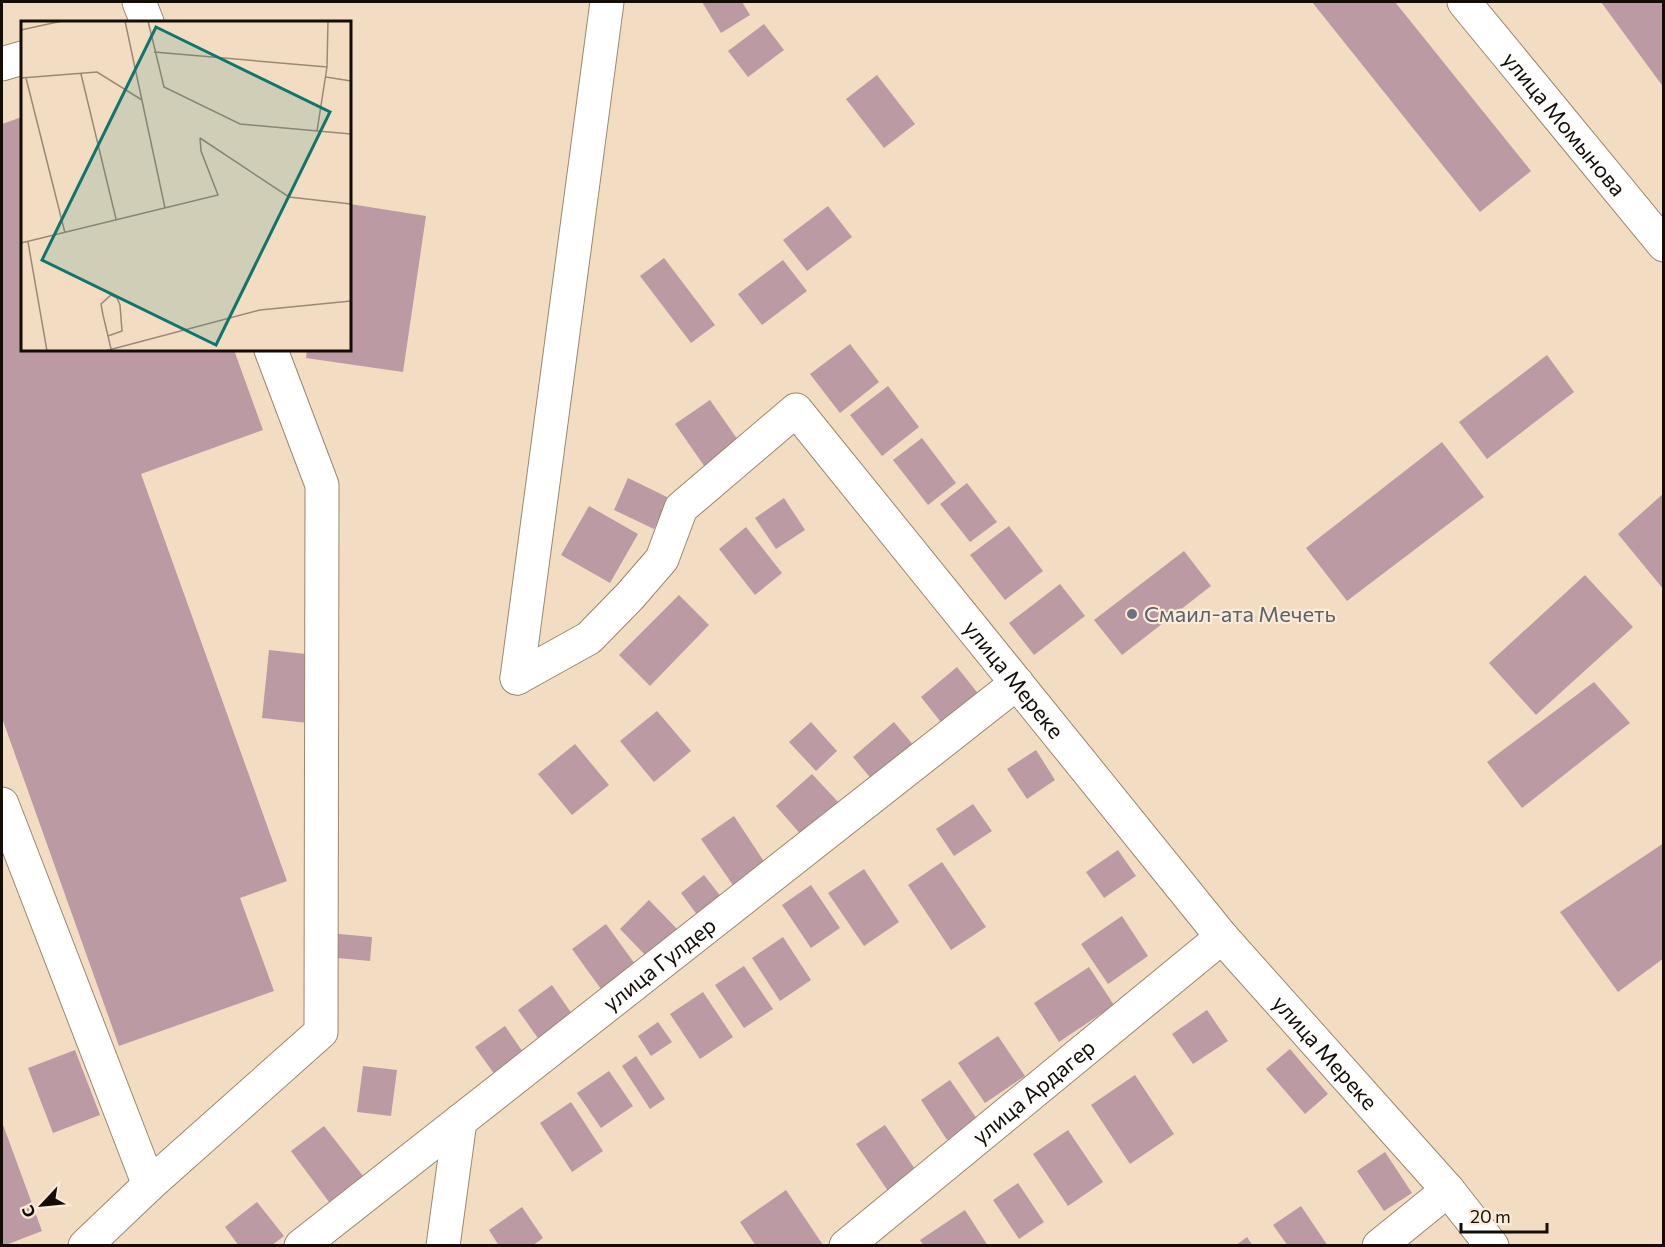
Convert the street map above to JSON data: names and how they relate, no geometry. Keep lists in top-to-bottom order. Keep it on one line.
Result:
{"streets":{"street":["улица Момынова","улица Мереке","улица Гулдер","улица Ардагер"]},"crossings":[["улица Мереке","улица Гулдер"],["улица Мереке","улица Ардагер"]],"places":["Смаил-ата Мечеть"],"scale_bar":"20 m","north":"bottom left"}
